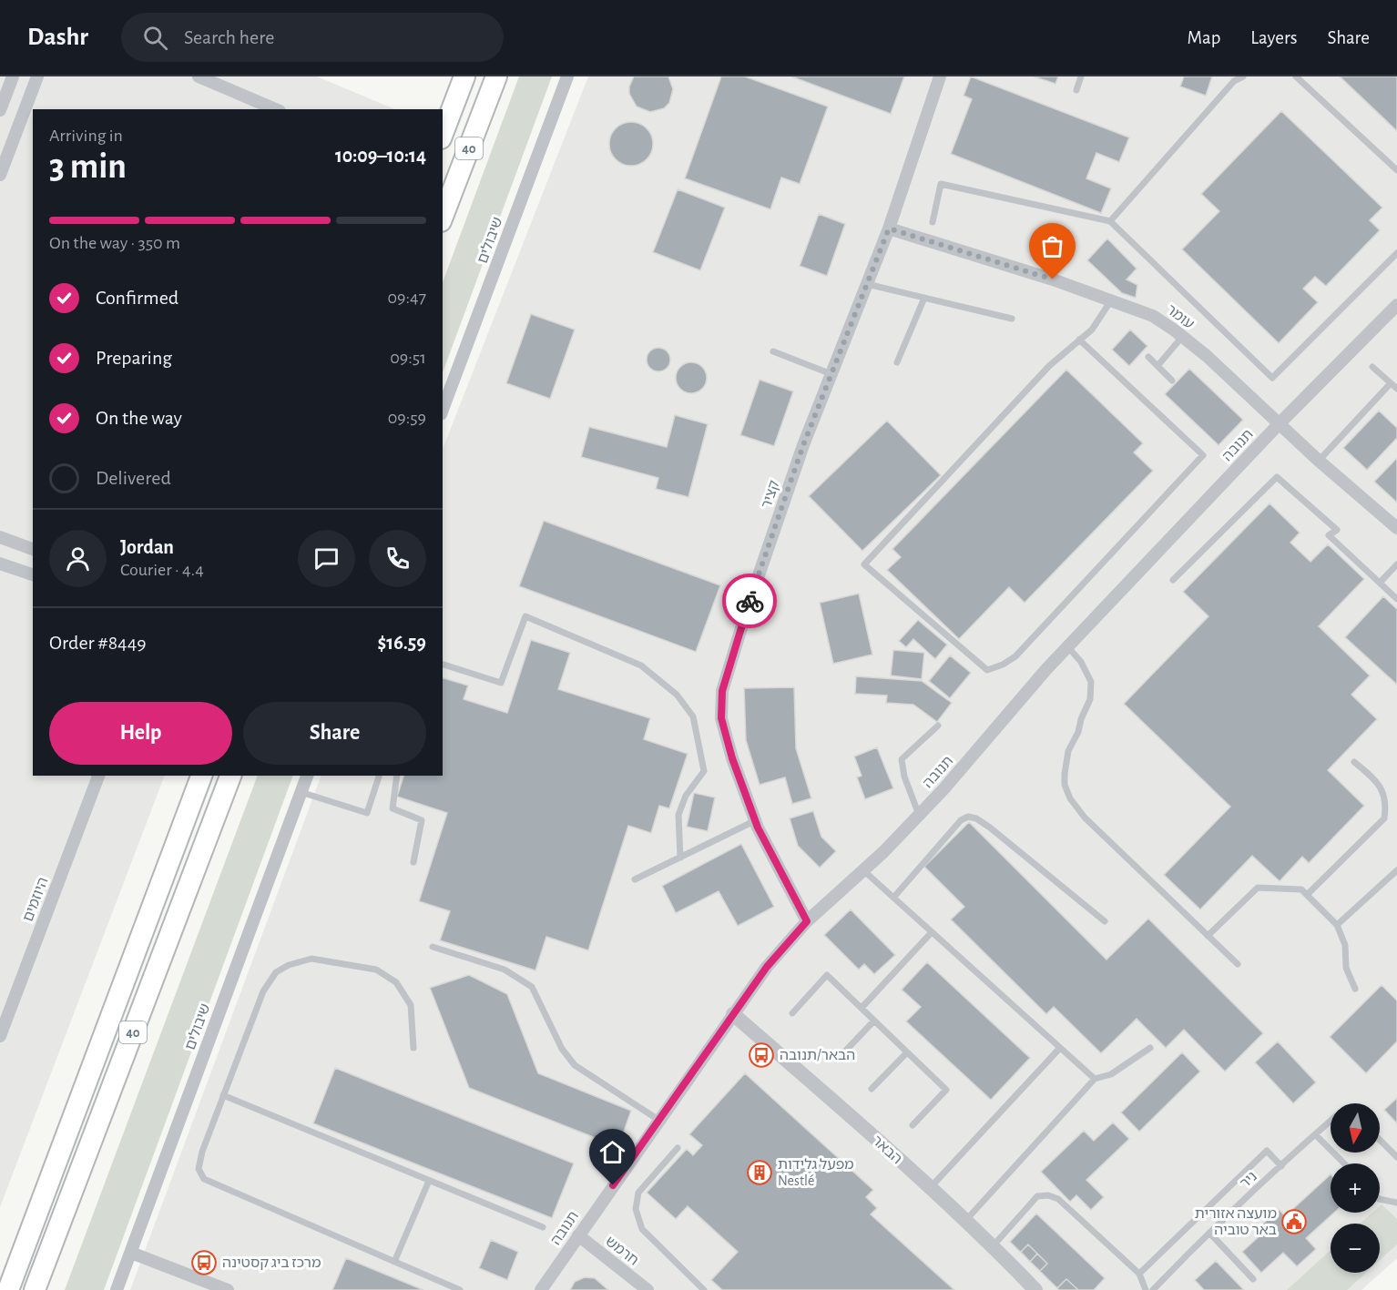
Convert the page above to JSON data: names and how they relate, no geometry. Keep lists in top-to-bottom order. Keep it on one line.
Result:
{"streets":{"highway":["40"],"street":["שיבולים","עומר","תנובה","קציר","היוזמים","הבאר","חרמש"],"lane":["ניר"]},"crossings":[["עומר","תנובה"],["עומר","קציר"],["תנובה","קציר"],["תנובה","הבאר"],["תנובה","חרמש"]],"places":{"bus stop":["הבאר/תנובה","מרכז ביג קסטינה"],"building":["מפעל גלידות Nestlé"],"public building":["מועצה אזורית באר טוביה"]},"north":"bottom","page":{"header":"Dashr","search":"Search here","nav":["Map","Layers","Share"],"heading":["3 min","Arriving in","10:09–10:14"],"panel":["Jordan","Courier · 4.4","Order #8449","$16.59"],"bar":"On the way · 350 m","list":[["Confirmed","09:47"],["Preparing","09:51"],["On the way","09:59"],"Delivered"],"buttons":["Help","Share"],"map_buttons":["+","−"]}}
